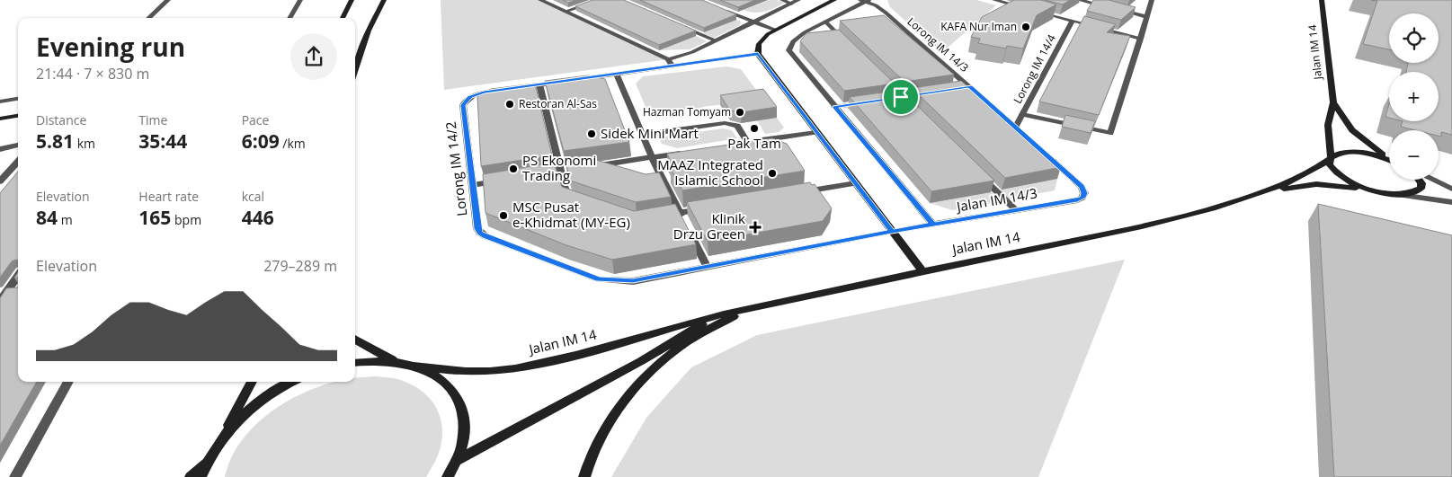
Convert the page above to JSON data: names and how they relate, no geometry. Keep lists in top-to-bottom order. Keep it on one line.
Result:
{"streets":{"street":["Lorong IM 14/3","Jalan IM 14","Lorong IM 14/4","Lorong IM 14/2","Jalan IM 14/3"]},"crossings":[["Lorong IM 14/3","Lorong IM 14/4"],["Lorong IM 14/2","Jalan IM 14/3"]],"places":{"other":["KAFA Nur Iman","Restoran Al-Sas","Hazman Tomyam","Pak Tam","Sidek Mini Mart","PS Ekonomi Trading","MAAZ Integrated Islamic School","MSC Pusat e-Khidmat (MY-EG)"],"health":["Klinik Drzu Green"]},"page":{"map_buttons":["+","−"],"heading":["Evening run","21:44 · 7 × 830 m"],"stats":[["Distance","5.81 km"],["Time","35:44"],["Pace","6:09 /km"],["Elevation","84 m"],["Heart rate","165 bpm"],["kcal","446"]],"chart":["Elevation","279–289 m"]}}
